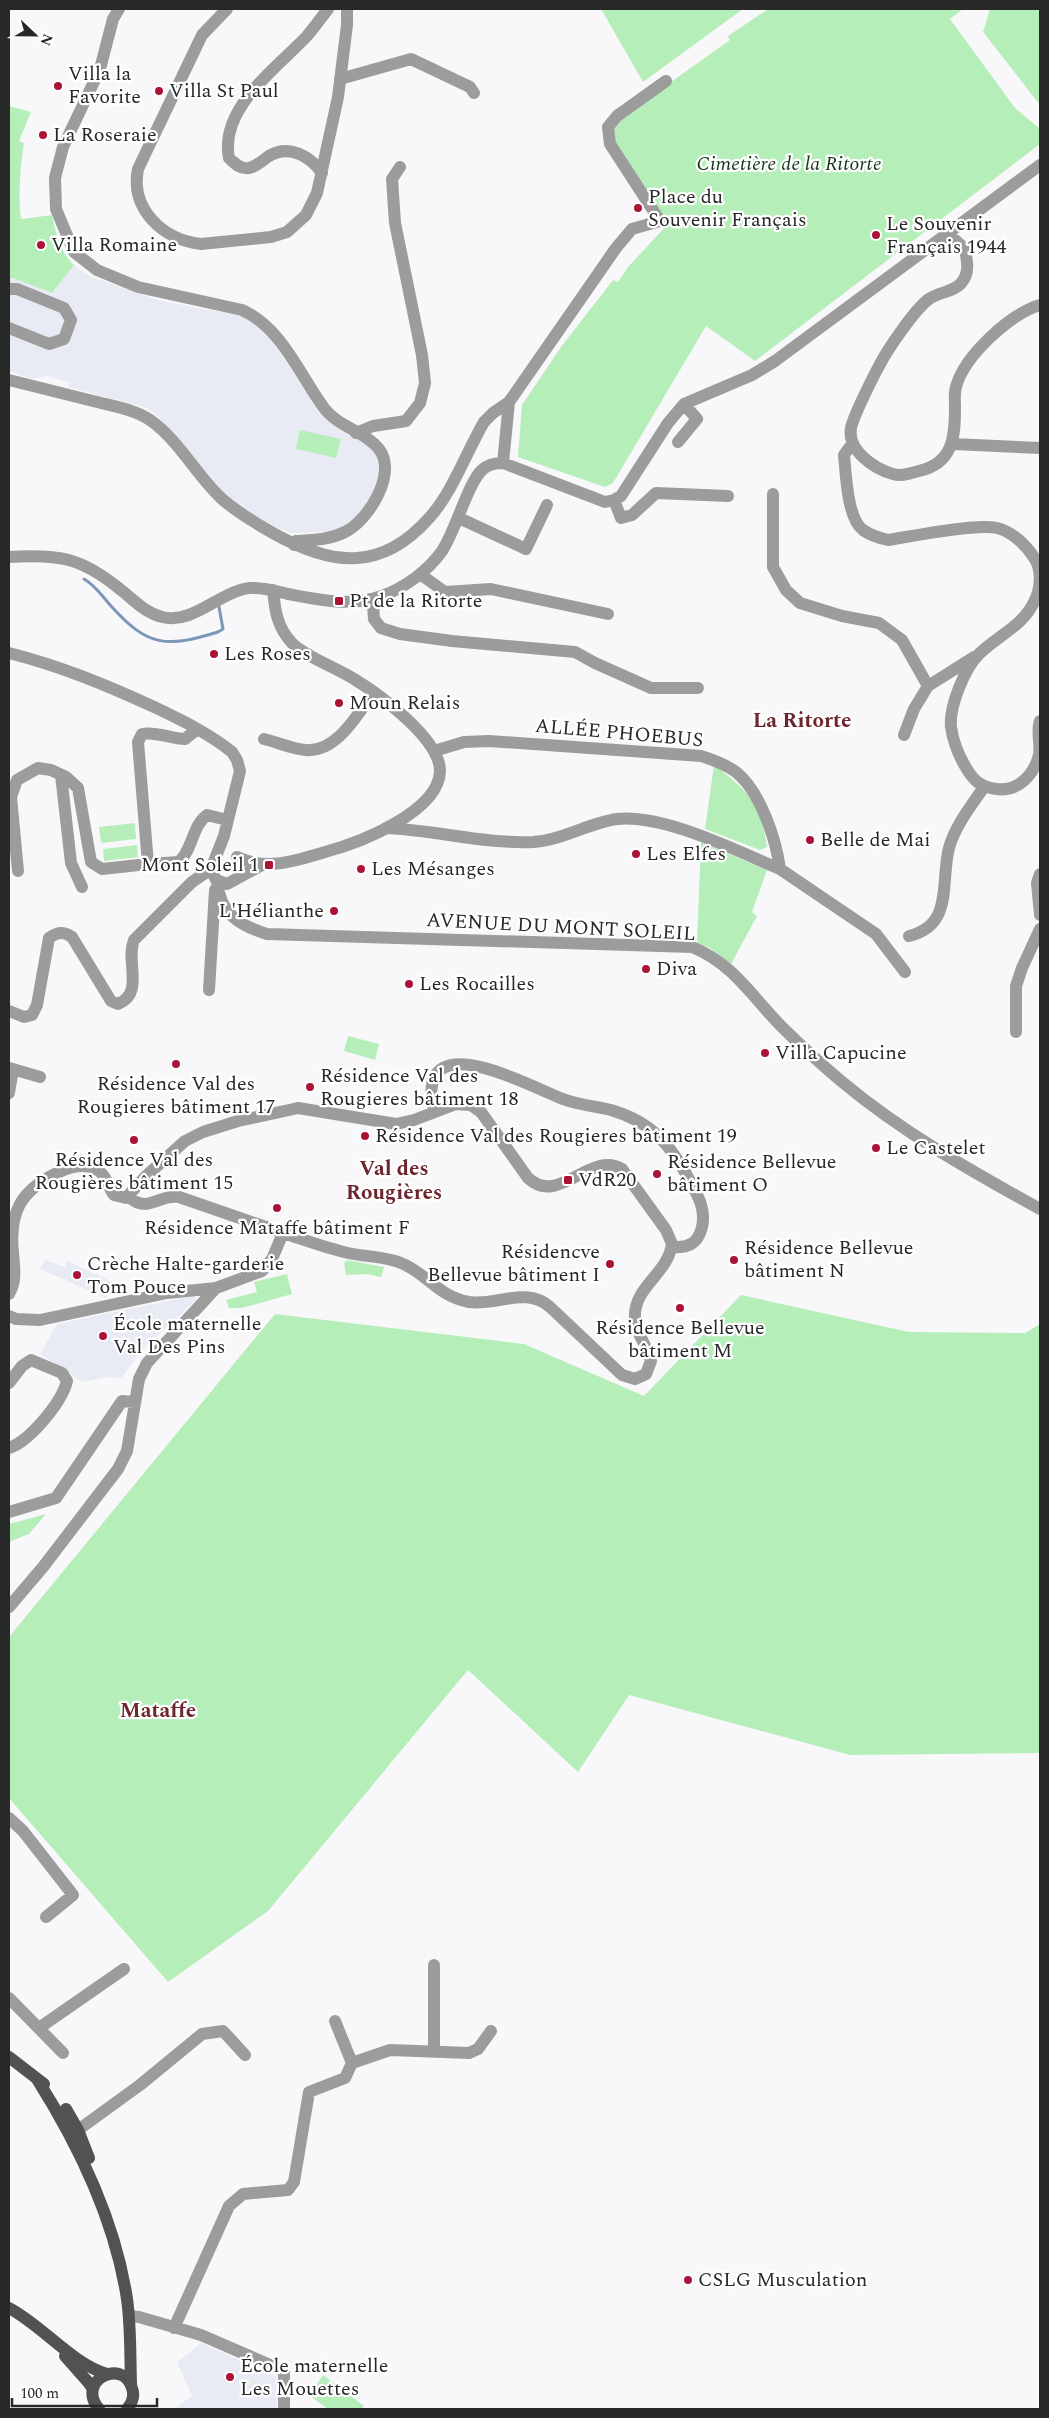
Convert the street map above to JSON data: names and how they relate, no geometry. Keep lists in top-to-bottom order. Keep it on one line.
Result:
{"streets":{"street":["ALLÉE PHOEBUS","AVENUE DU MONT SOLEIL"]},"districts":["La Ritorte","Val des Rougières","Mataffe"],"parks":["Cimetière de la Ritorte"],"places":{"other":["Villa la Favorite","Villa St Paul","La Roseraie","Place du Souvenir Français","Le Souvenir Français 1944","Villa Romaine","Les Roses","Moun Relais","Belle de Mai","Les Elfes","Les Mésanges","L'Hélianthe","Diva","Les Rocailles","Villa Capucine","Résidence Val des Rougieres bâtiment 17","Résidence Val des Rougieres bâtiment 18","Résidence Val des Rougieres bâtiment 19","Résidence Val des Rougières bâtiment 15","Le Castelet","Résidence Bellevue bâtiment O","Résidence Mataffe bâtiment F","Résidence Bellevue bâtiment N","Résidencve Bellevue bâtiment I","Crèche Halte-garderie Tom Pouce","Résidence Bellevue bâtiment M","École maternelle Val Des Pins","CSLG Musculation","École maternelle Les Mouettes"],"transit":["Pt de la Ritorte","Mont Soleil 1","VdR20"]},"scale_bar":"100 m","north":"right"}
